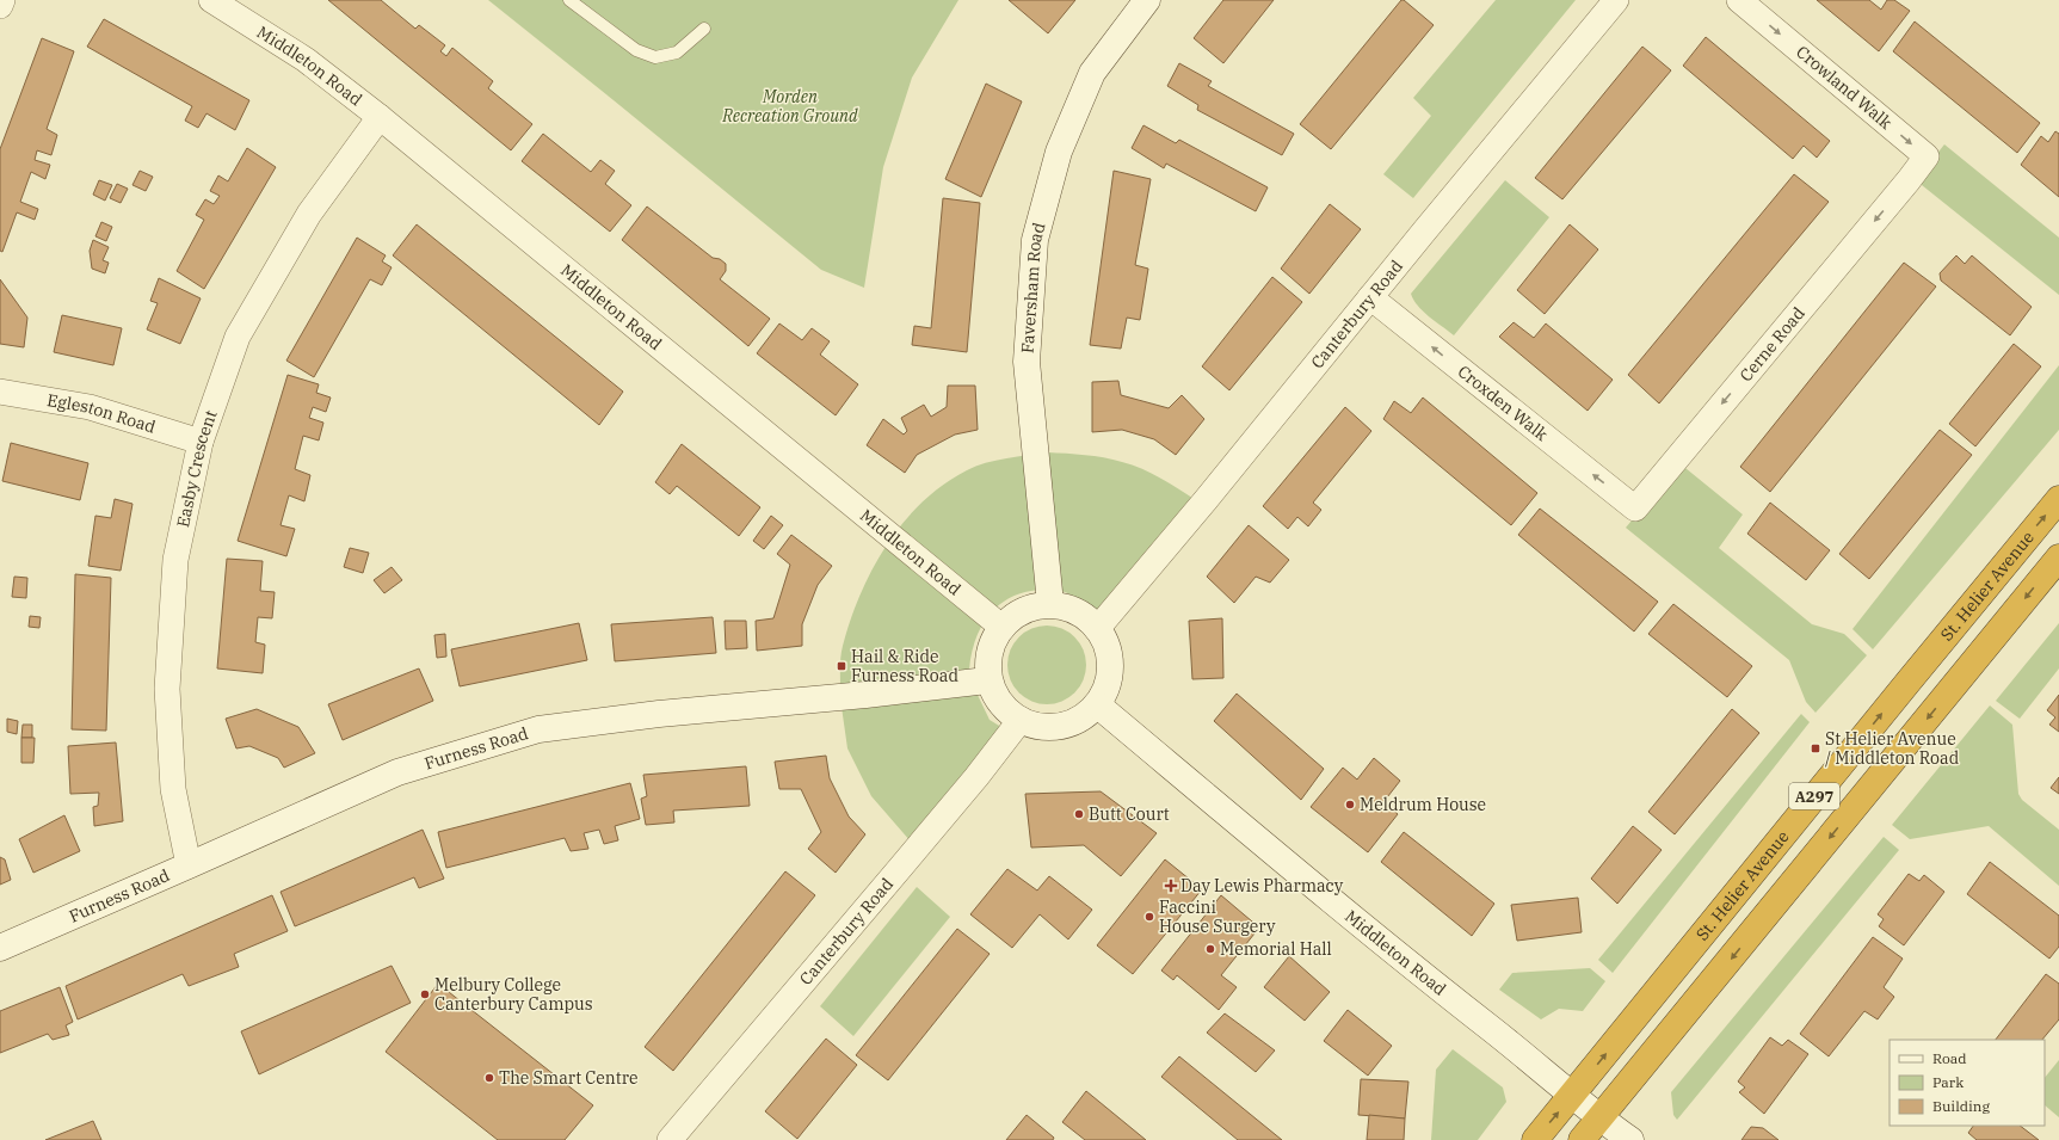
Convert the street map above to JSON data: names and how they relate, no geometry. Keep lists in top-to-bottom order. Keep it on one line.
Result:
{"streets":{"highway":["St. Helier Avenue","A297"],"street":["Middleton Road","Crowland Walk","Faversham Road","Canterbury Road","Cerne Road","Croxden Walk","Egleston Road","Easby Crescent","Furness Road"]},"crossings":[["Middleton Road","Faversham Road"],["Middleton Road","Canterbury Road"],["Middleton Road","Easby Crescent"],["Middleton Road","St. Helier Avenue"],["Middleton Road","Furness Road"],["Middleton Road","A297"],["Crowland Walk","Cerne Road"],["Faversham Road","Canterbury Road"],["Faversham Road","Furness Road"],["Canterbury Road","Croxden Walk"],["Canterbury Road","Furness Road"],["Cerne Road","Croxden Walk"],["Egleston Road","Easby Crescent"],["Easby Crescent","Furness Road"]],"one_way":["Crowland Walk","Cerne Road","Croxden Walk"],"parks":["Morden Recreation Ground"],"places":{"transit":["Hail & Ride Furness Road","St Helier Avenue / Middleton Road"],"other":["Meldrum House","Butt Court","Faccini House Surgery","Memorial Hall","Melbury College Canterbury Campus","The Smart Centre"],"health":["Day Lewis Pharmacy"]},"legend":["Road","Park","Building"]}
